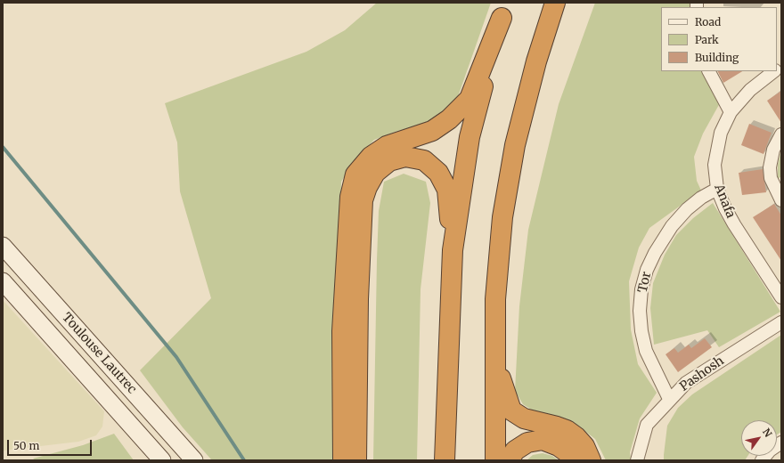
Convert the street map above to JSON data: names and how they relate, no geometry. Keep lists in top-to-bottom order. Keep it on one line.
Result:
{"streets":{"main road":["Toulouse Lautrec"],"street":["Anafa","Tor","Pashosh"]},"crossings":[["Anafa","Tor"],["Tor","Pashosh"]],"legend":["Road","Park","Building"],"scale_bar":"50 m","north":"top right"}
